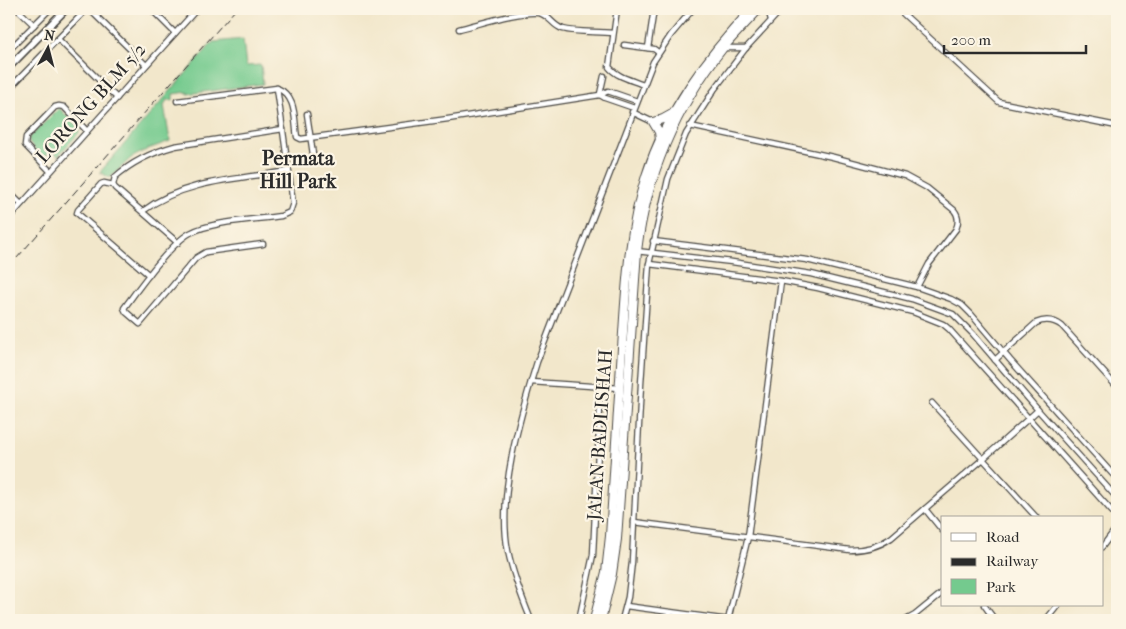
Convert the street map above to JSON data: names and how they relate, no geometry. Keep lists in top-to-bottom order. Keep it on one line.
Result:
{"streets":{"main road":["JALAN BADLISHAH"],"street":["LORONG BLM 5/2"]},"districts":["Permata Hill Park"],"legend":["Road","Railway","Park"],"scale_bar":"200 m","north":"top"}
